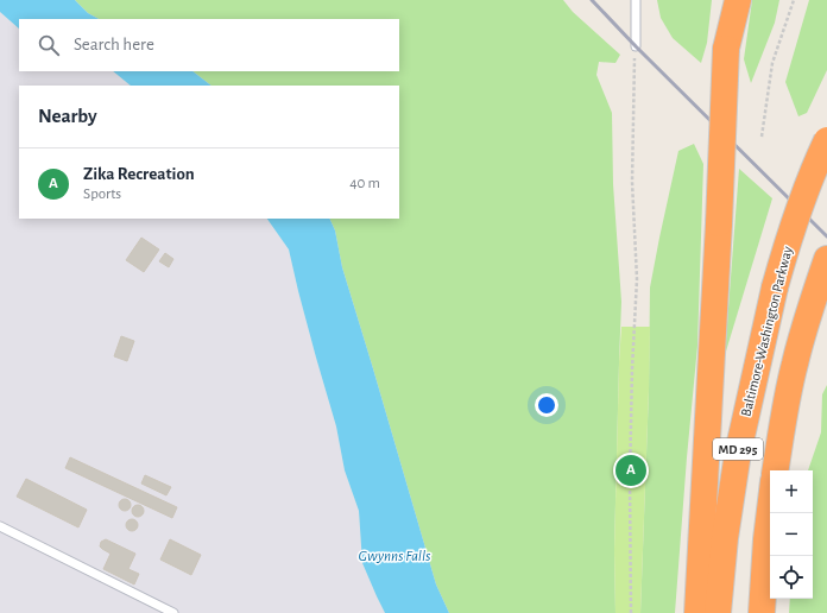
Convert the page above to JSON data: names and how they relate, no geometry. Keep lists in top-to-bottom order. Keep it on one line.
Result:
{"streets":{"highway":["Baltimore-Washington Parkway","MD 295"]},"water":["Gwynns Falls"],"page":{"search":"Search here","heading":"Nearby","list":[{"mark":"A","name":"Zika Recreation","note":"Sports","value":"40 m"}],"pins":"A","map_buttons":["+","−"]}}
